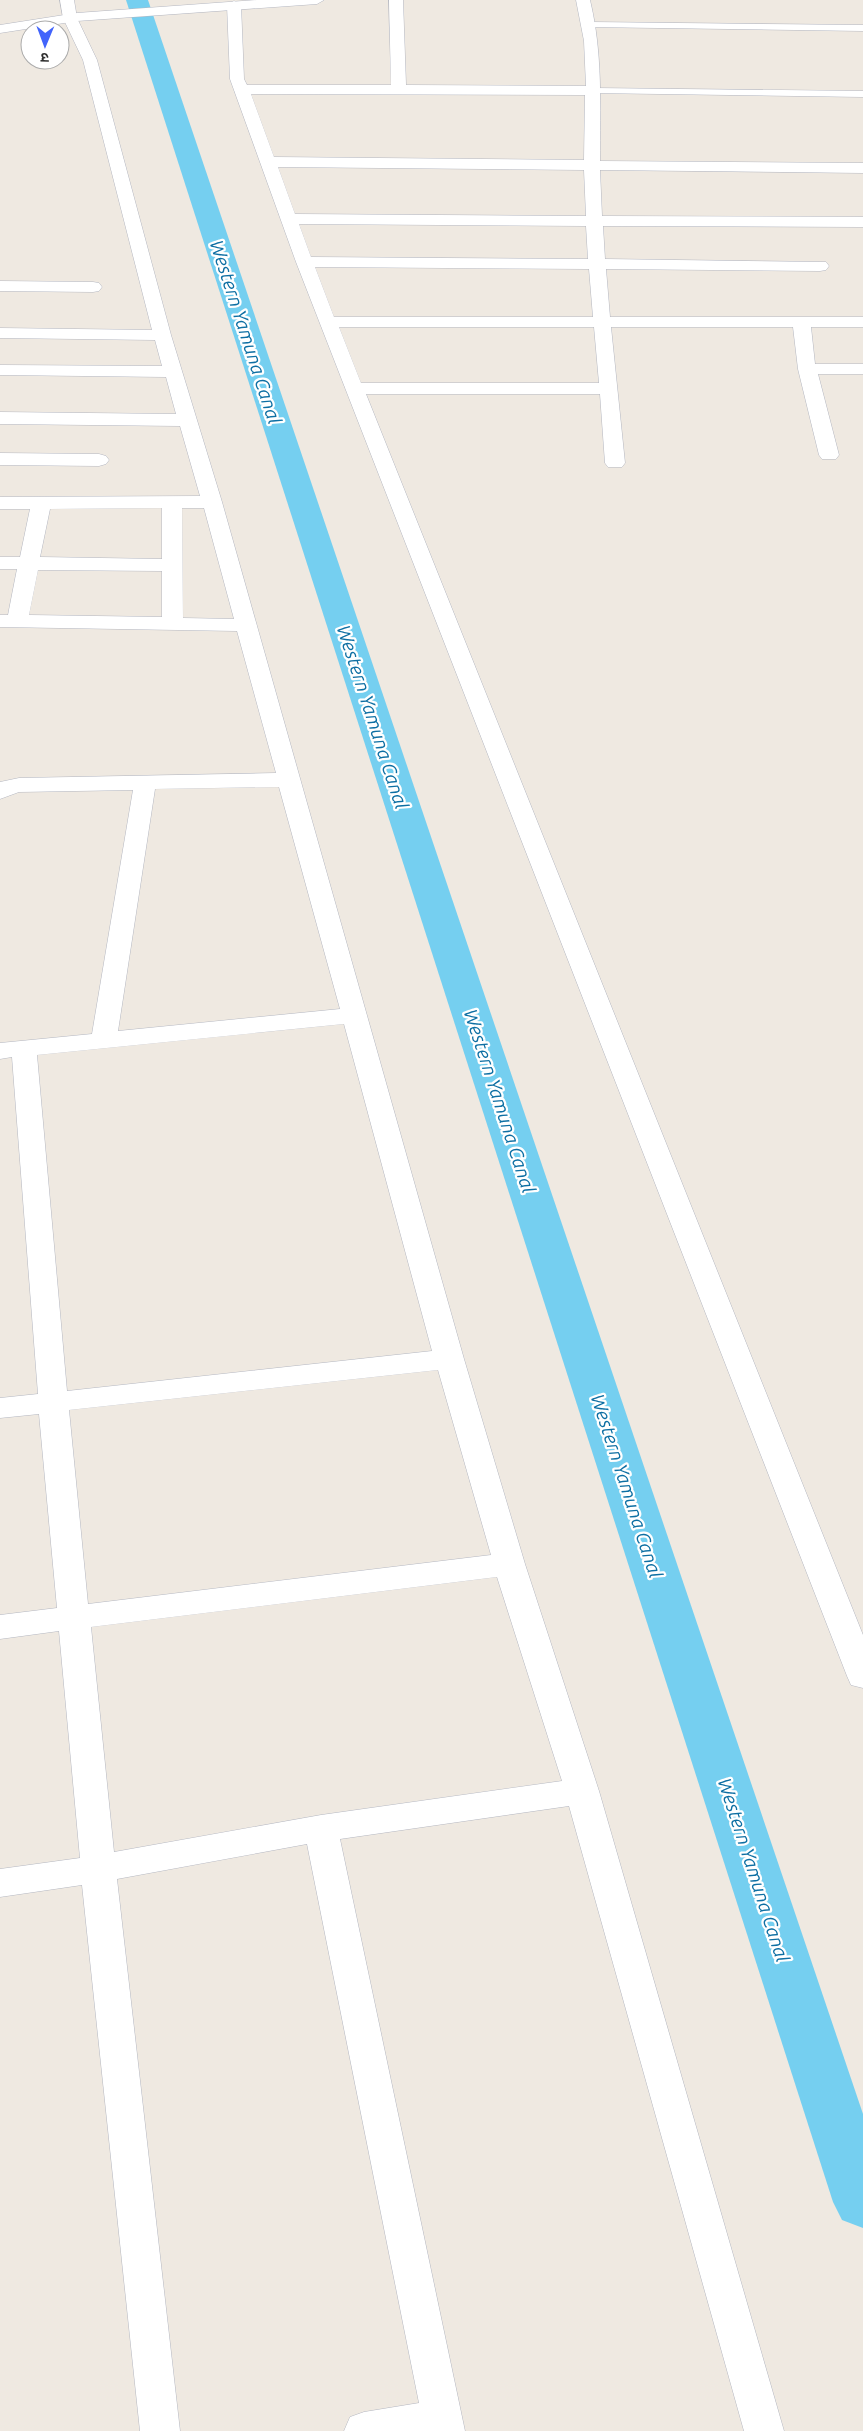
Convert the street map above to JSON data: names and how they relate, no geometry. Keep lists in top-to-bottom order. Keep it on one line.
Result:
{"water":["Western Yamuna Canal"],"north":"bottom"}
